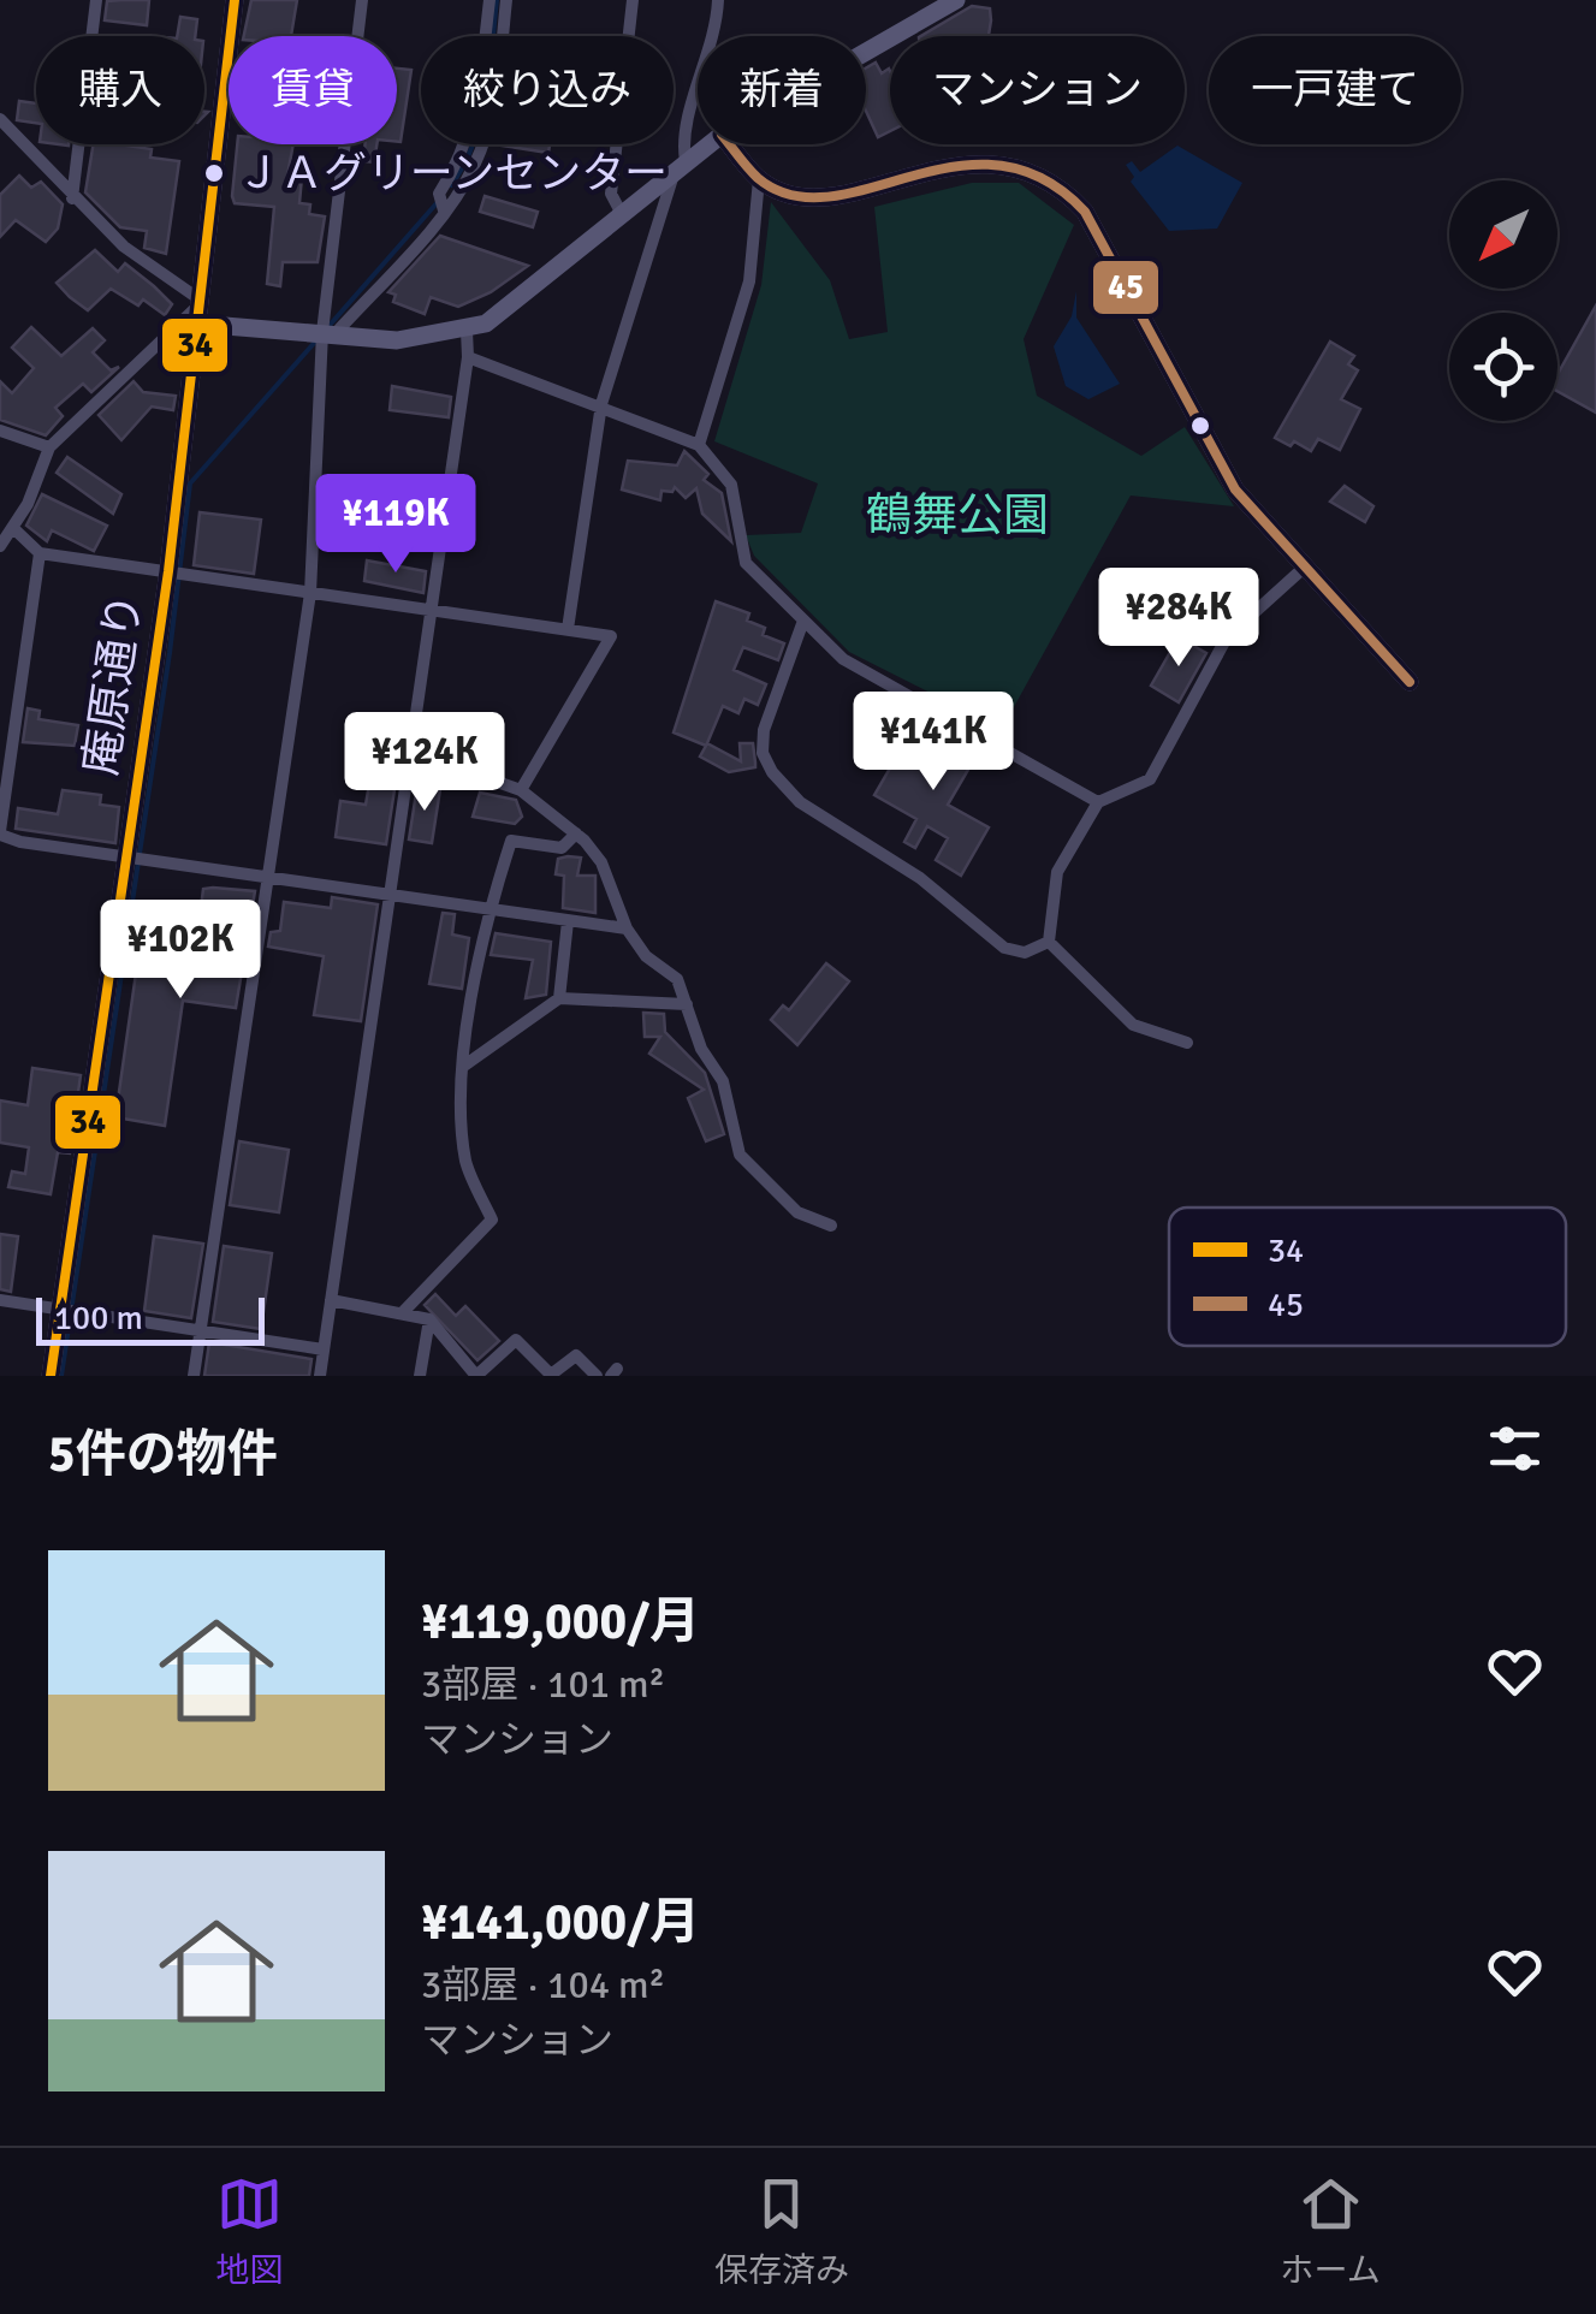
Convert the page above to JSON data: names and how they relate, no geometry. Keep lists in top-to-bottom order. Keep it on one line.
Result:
{"streets":{"street":["庵原通り"]},"parks":["鶴舞公園"],"places":["ＪＡグリーンセンター"],"lines":["transit line 34","transit line 45"],"legend":["34","45"],"scale_bar":"100 m","north":"bottom left","page":{"chip":["購入","賃貸","絞り込み","新着","マンション","一戸建て"],"price":["¥119K","¥284K","¥141K","¥124K","¥102K"],"scale":"100 m","heading":"5件の物件","list":[{"name":"¥119,000/月","note":"3部屋 · 101 m² · マンション"},{"name":"¥141,000/月","note":"3部屋 · 104 m² · マンション"}],"tabs":["地図","保存済み","ホーム"]}}
